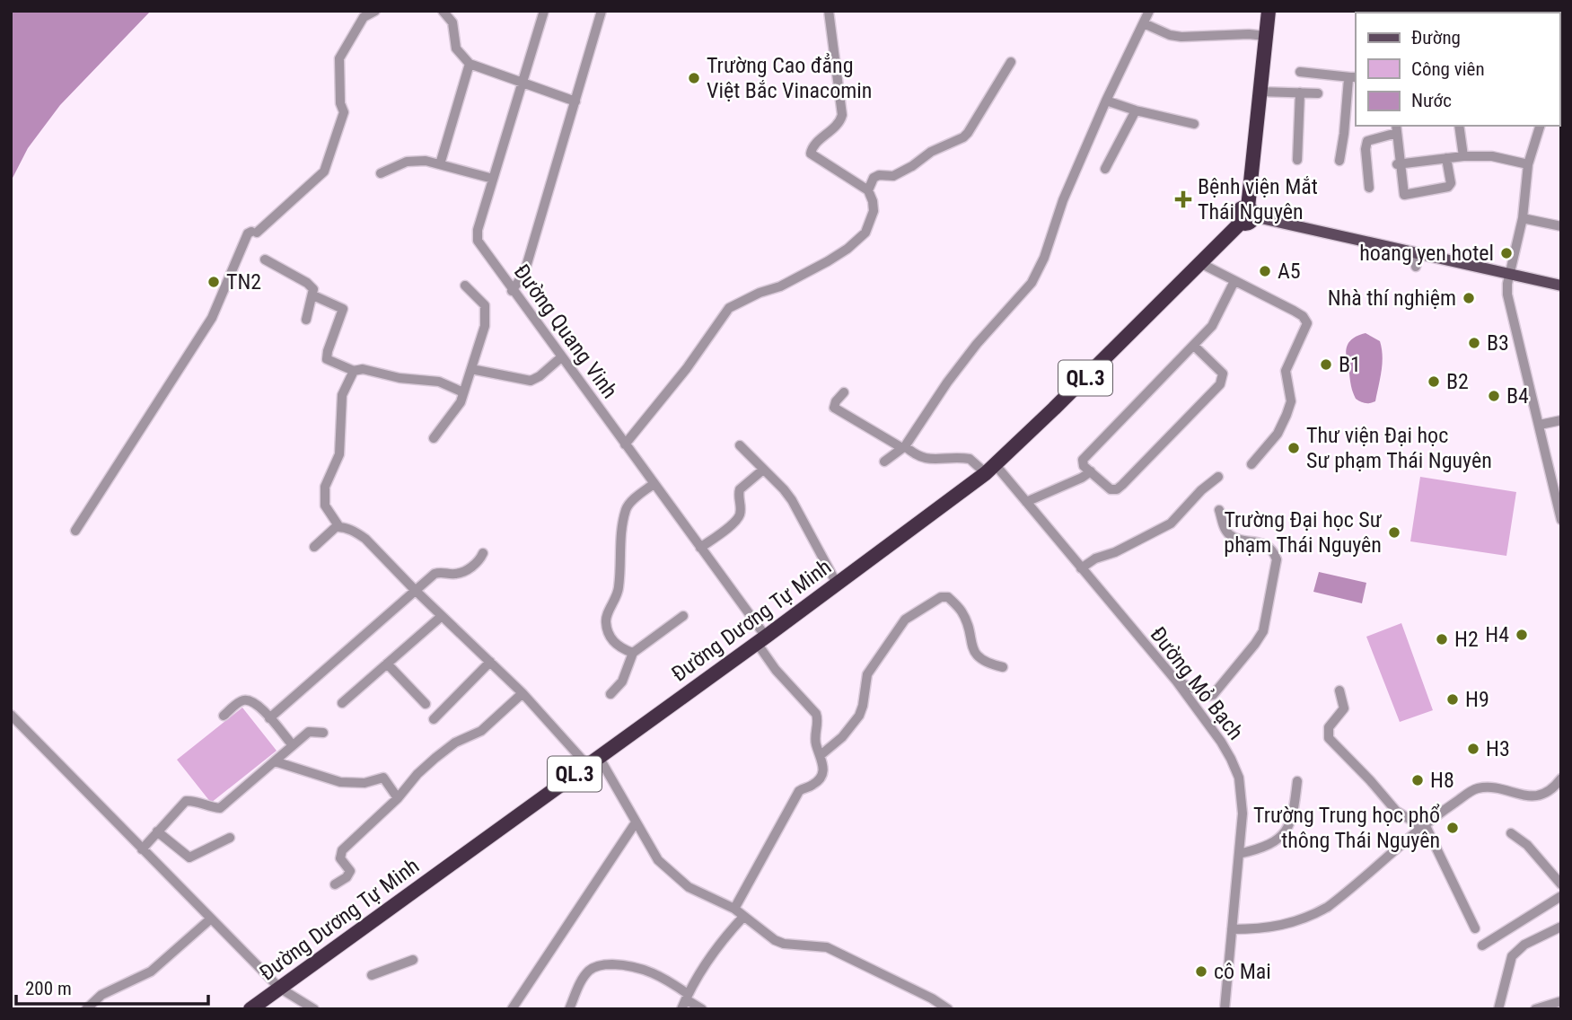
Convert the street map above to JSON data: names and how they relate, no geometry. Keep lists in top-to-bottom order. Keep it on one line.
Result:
{"streets":{"highway":["QL.3","Đường Dương Tự Minh"],"street":["Đường Quang Vinh","Đường Mỏ Bạch"]},"crossings":[["Đường Quang Vinh","Đường Dương Tự Minh"],["Đường Dương Tự Minh","Đường Mỏ Bạch"]],"places":{"other":["Trường Cao đẳng Việt Bắc Vinacomin","hoang yen hotel","A5","TN2","Nhà thí nghiệm","B3","B1","B2","B4","Thư viện Đại học Sư phạm Thái Nguyên","Trường Đại học Sư phạm Thái Nguyên","H4","H2","H9","H3","H8","Trường Trung học phổ thông Thái Nguyên","cô Mai"],"health":["Bệnh viện Mắt Thái Nguyên"]},"legend":["Đường","Công viên","Nước"],"scale_bar":"200 m"}
